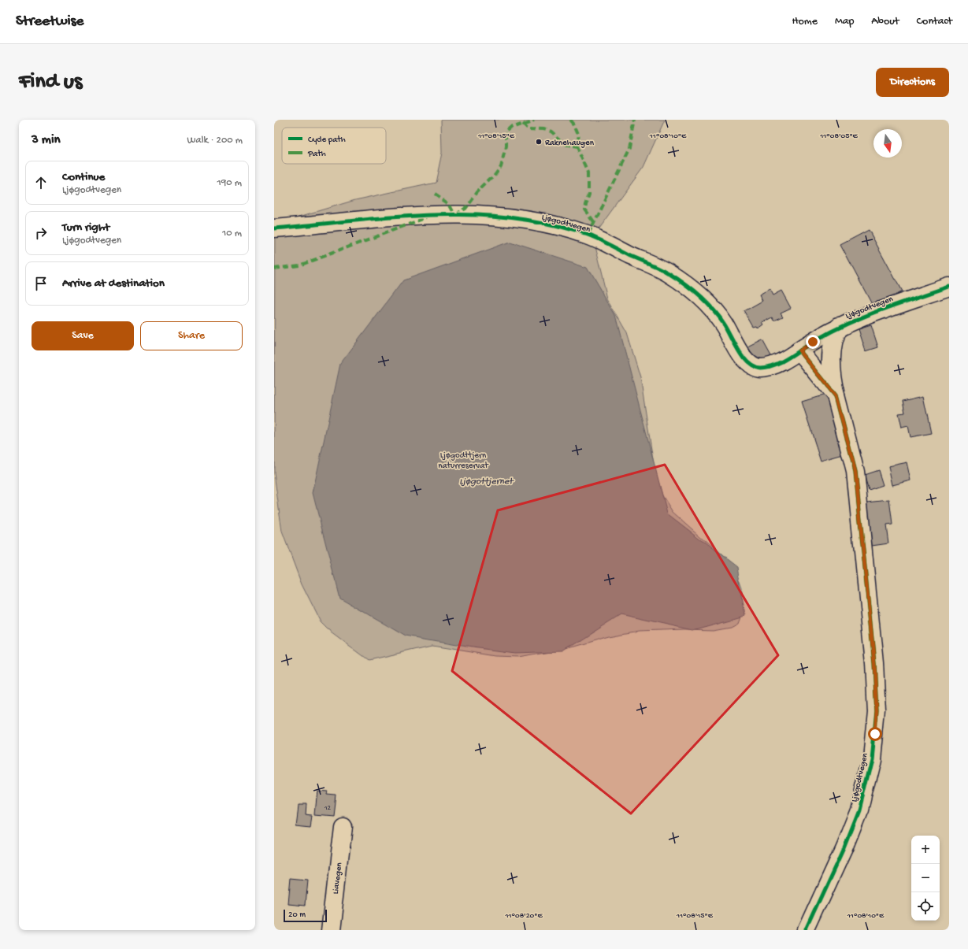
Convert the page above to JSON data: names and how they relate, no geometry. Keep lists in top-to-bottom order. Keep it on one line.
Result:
{"streets":{"street":["Ljøgodtvegen","Liavegen"]},"water":["Ljøgottjernet"],"parks":["Ljøgodttjern naturreservat"],"places":["Raknehaugen"],"house_numbers":["12"],"legend":["Cycle path","Path"],"scale_bar":"20 m","north":"bottom","page":{"header":"Streetwise","nav":["Home","Map","About","Contact"],"buttons":["Directions",["Save","Share"]],"title":"Find us","heading":["3 min","Walk · 200 m"],"list":[["Continue","Ljøgodtvegen","190 m"],["Turn right","Ljøgodtvegen","10 m"],"Arrive at destination"],"map_buttons":["+","−"],"scale":"20 m"},"coordinates":["11°08'15\"E","11°08'10\"E","11°08'05\"E","11°08'20\"E"]}
